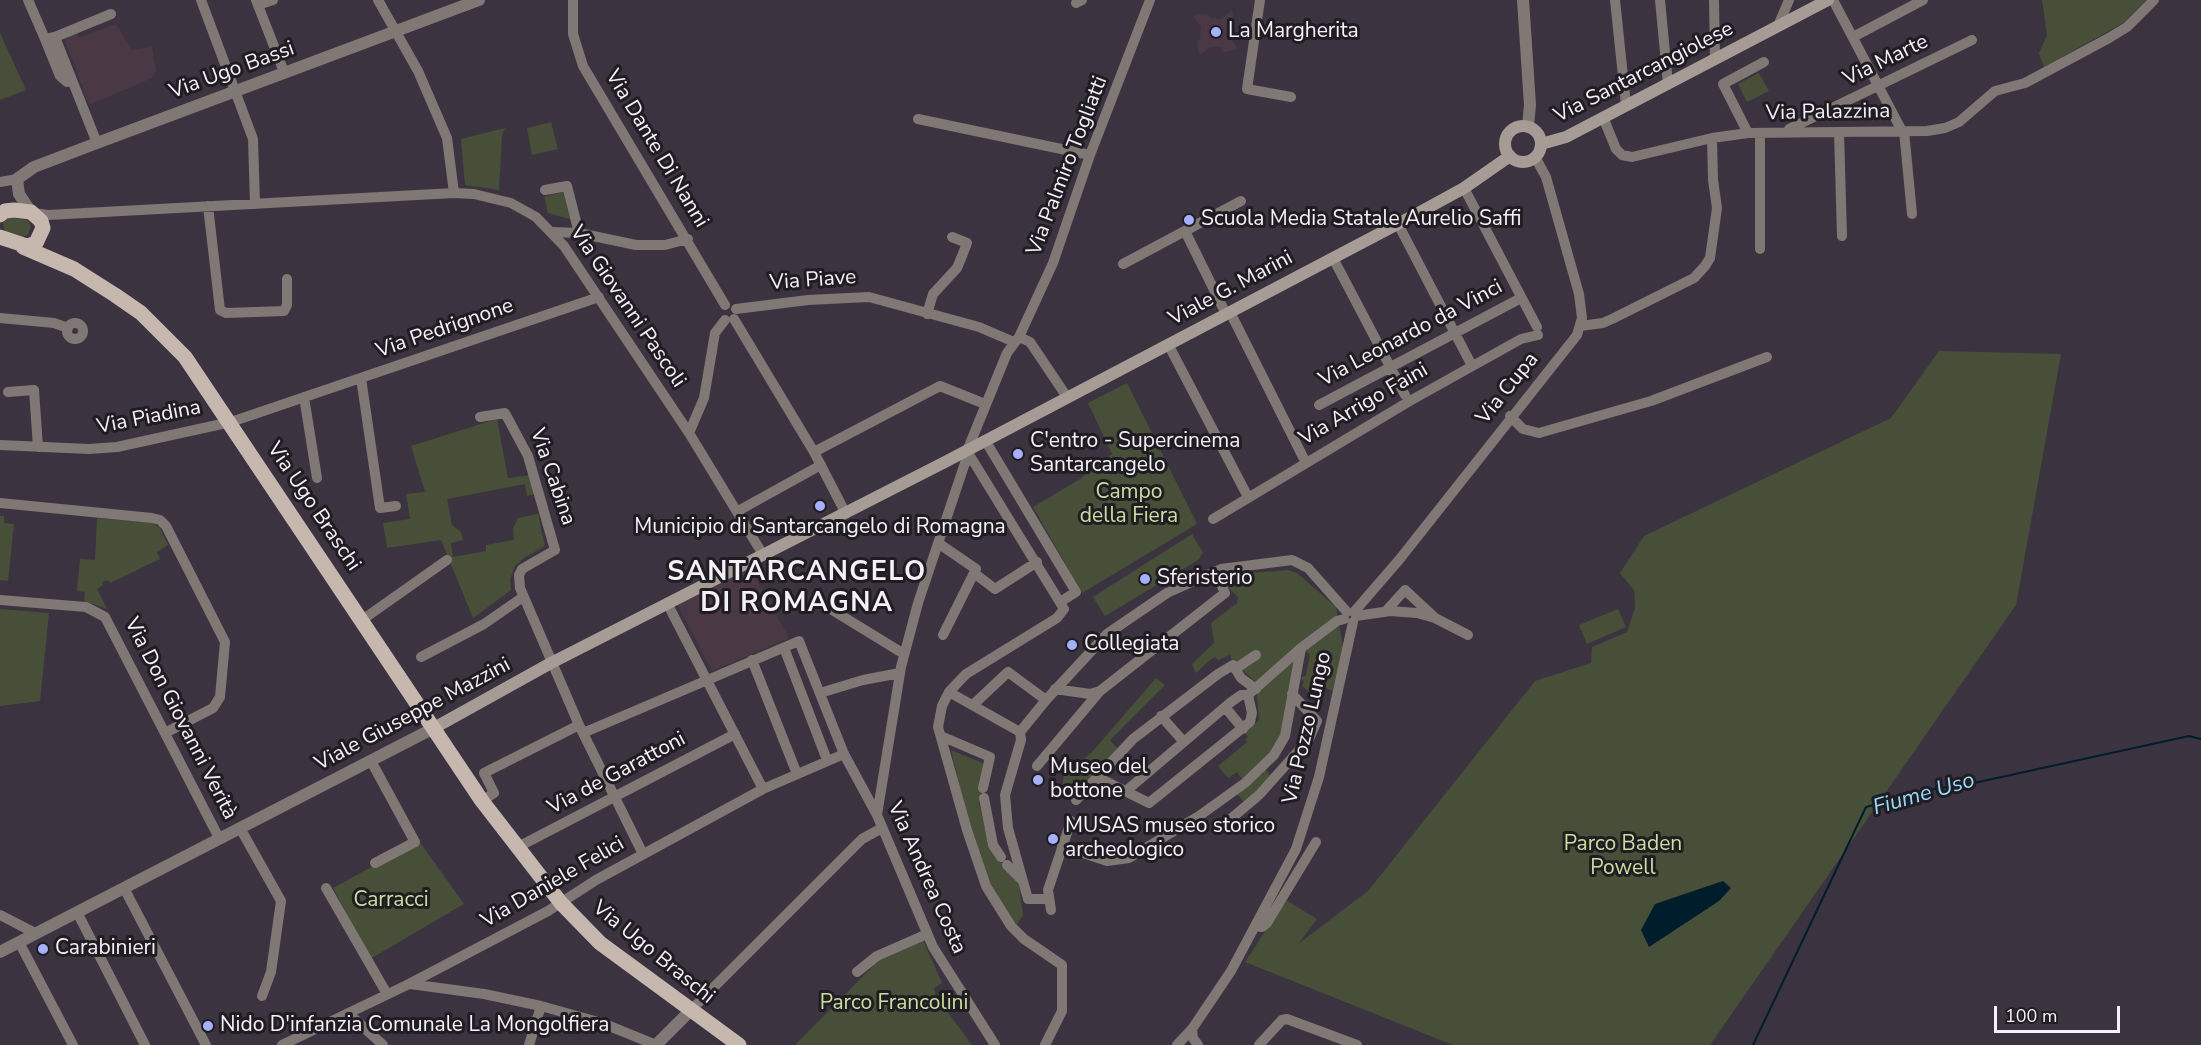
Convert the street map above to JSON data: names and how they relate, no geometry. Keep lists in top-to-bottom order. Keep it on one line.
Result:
{"streets":{"main road":["Via Santarcangiolese","Viale G. Marini","Via Ugo Braschi","Viale Giuseppe Mazzini"],"street":["Via Marte","Via Ugo Bassi","Via Palazzina","Via Dante Di Nanni","Via Palmiro Togliatti","Via Piave","Via Giovanni Pascoli","Via Pedrignone","Via Leonardo da Vinci","Via Cupa","Via Arrigo Faini","Via Piadina","Via Cabina","Via Don Giovanni Verità","Via Pozzo Lungo","Via de Garattoni","Via Andrea Costa","Via Daniele Felici"]},"crossings":[["Via Marte","Via Palazzina"],["Via Santarcangiolese","Via Palazzina"],["Via Santarcangiolese","Viale G. Marini"],["Via Dante Di Nanni","Via Piave"],["Via Dante Di Nanni","Viale G. Marini"],["Via Dante Di Nanni","Viale Giuseppe Mazzini"],["Via Palmiro Togliatti","Via Piave"],["Via Palmiro Togliatti","Viale G. Marini"],["Via Palmiro Togliatti","Via Andrea Costa"],["Viale G. Marini","Viale Giuseppe Mazzini"],["Via Giovanni Pascoli","Via Pedrignone"],["Via Giovanni Pascoli","Via Ugo Braschi"],["Via Giovanni Pascoli","Viale Giuseppe Mazzini"],["Via Pedrignone","Via Piadina"],["Via Pedrignone","Via Ugo Braschi"],["Via Leonardo da Vinci","Via Arrigo Faini"],["Via Cupa","Via Pozzo Lungo"],["Via Piadina","Via Ugo Braschi"],["Via Cabina","Viale Giuseppe Mazzini"],["Via Cabina","Via de Garattoni"],["Via Cabina","Via Daniele Felici"],["Via Ugo Braschi","Viale Giuseppe Mazzini"],["Via Ugo Braschi","Via de Garattoni"],["Via Ugo Braschi","Via Daniele Felici"],["Viale Giuseppe Mazzini","Via Don Giovanni Verità"],["Via Andrea Costa","Via Daniele Felici"]],"districts":["SANTARCANGELO DI ROMAGNA"],"water":["Fiume Uso"],"parks":["Campo della Fiera","Parco Baden Powell","Carracci","Parco Francolini"],"places":["La Margherita","Scuola Media Statale Aurelio Saffi","C'entro - Supercinema Santarcangelo","Municipio di Santarcangelo di Romagna","Sferisterio","Collegiata","Museo del bottone","MUSAS museo storico archeologico","Carabinieri","Nido D'infanzia Comunale La Mongolfiera"],"scale_bar":"100 m"}
